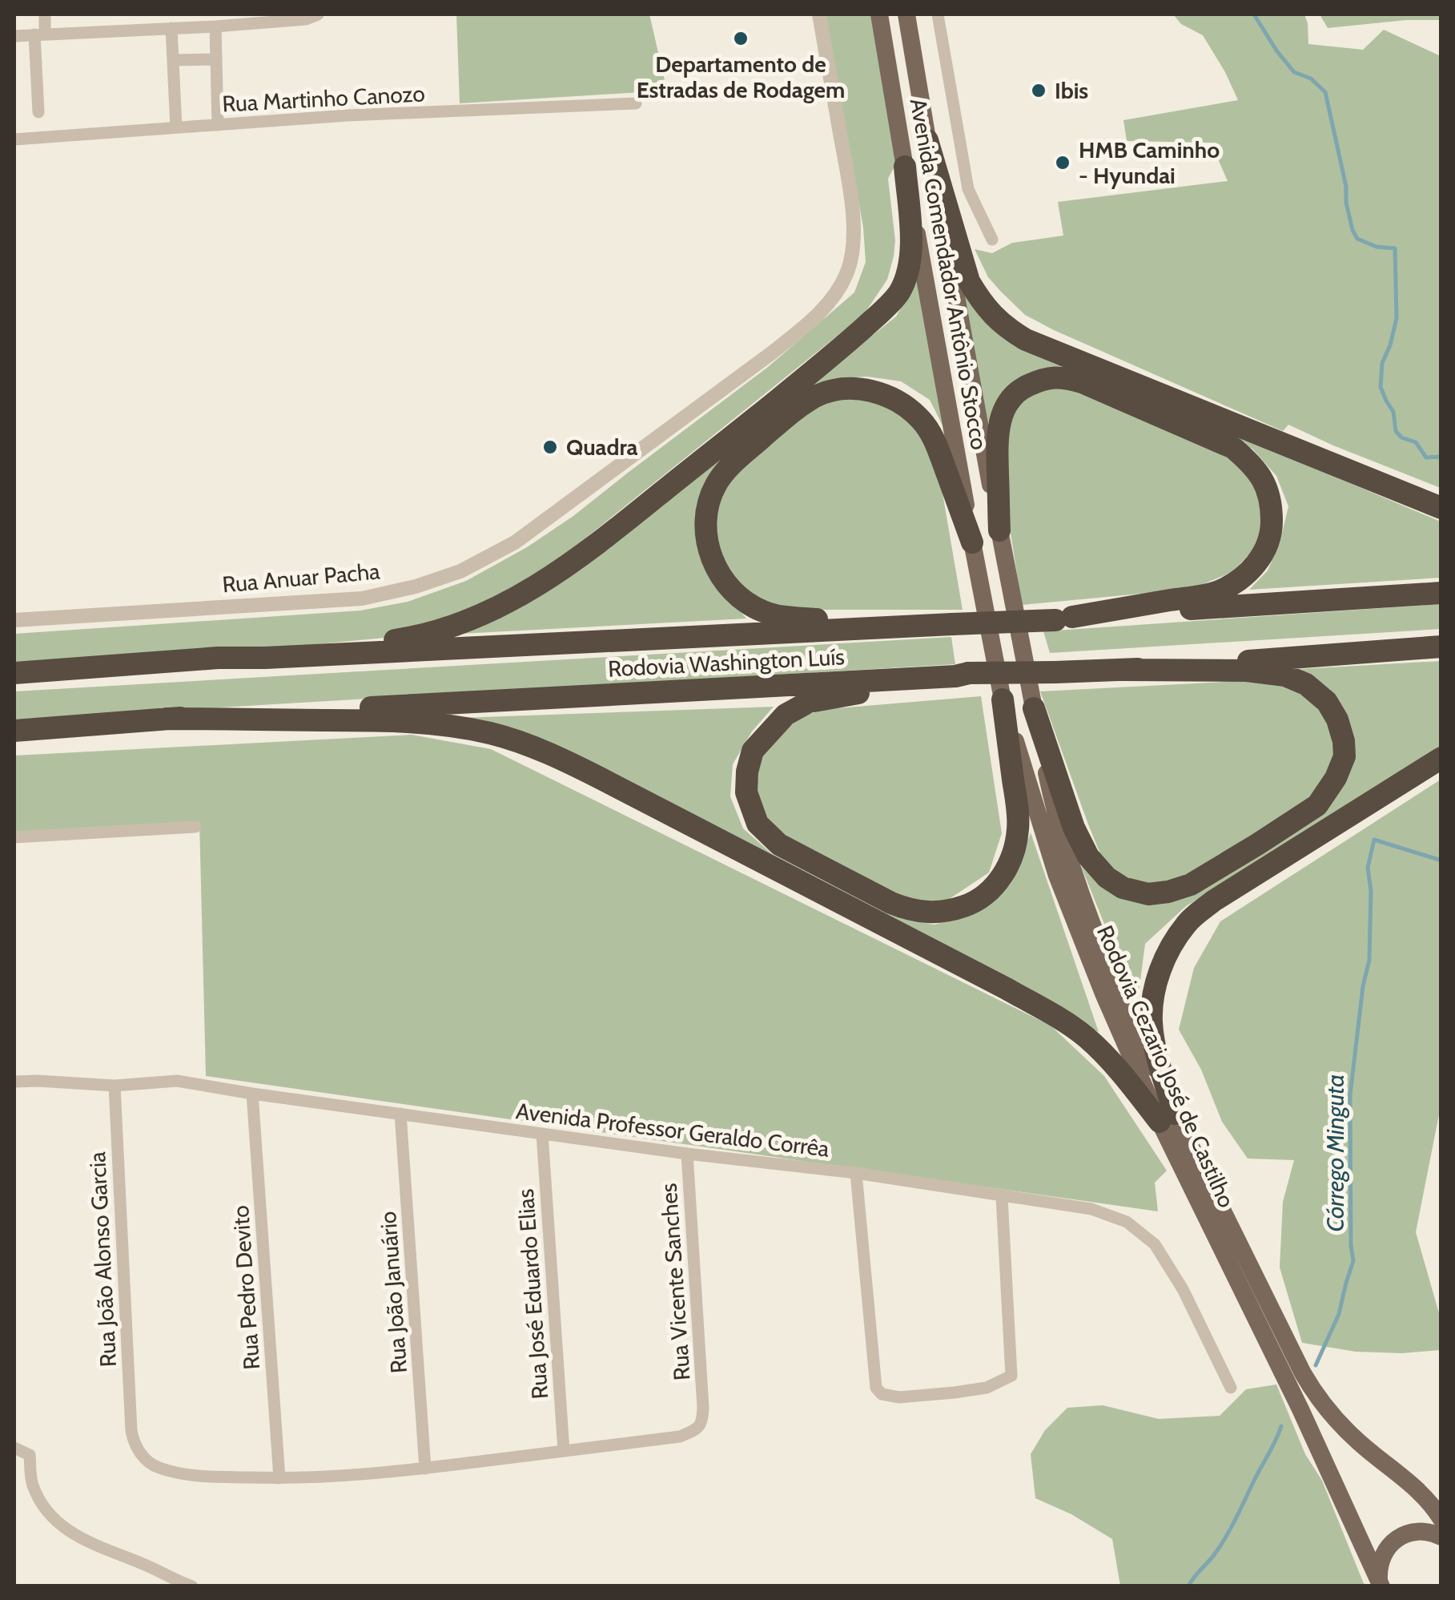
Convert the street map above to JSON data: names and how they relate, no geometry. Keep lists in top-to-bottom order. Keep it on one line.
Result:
{"streets":{"highway":["Rodovia Washington Luís"],"main road":["Avenida Comendador Antônio Stocco","Rodovia Cezario José de Castilho"],"street":["Rua Martinho Canozo","Rua Anuar Pacha","Avenida Professor Geraldo Corrêa","Rua João Alonso Garcia","Rua Vicente Sanches","Rua Pedro Devito","Rua João Januário","Rua José Eduardo Elias"]},"crossings":[["Avenida Comendador Antônio Stocco","Rodovia Cezario José de Castilho"],["Avenida Professor Geraldo Corrêa","Rua João Alonso Garcia"],["Avenida Professor Geraldo Corrêa","Rua Vicente Sanches"],["Avenida Professor Geraldo Corrêa","Rua Pedro Devito"],["Avenida Professor Geraldo Corrêa","Rua João Januário"],["Avenida Professor Geraldo Corrêa","Rua José Eduardo Elias"],["Rua João Alonso Garcia","Rua Pedro Devito"],["Rua Vicente Sanches","Rua José Eduardo Elias"]],"water":["Córrego Minguta"],"places":["Departamento de Estradas de Rodagem","Ibis","HMB Caminho - Hyundai","Quadra"]}
